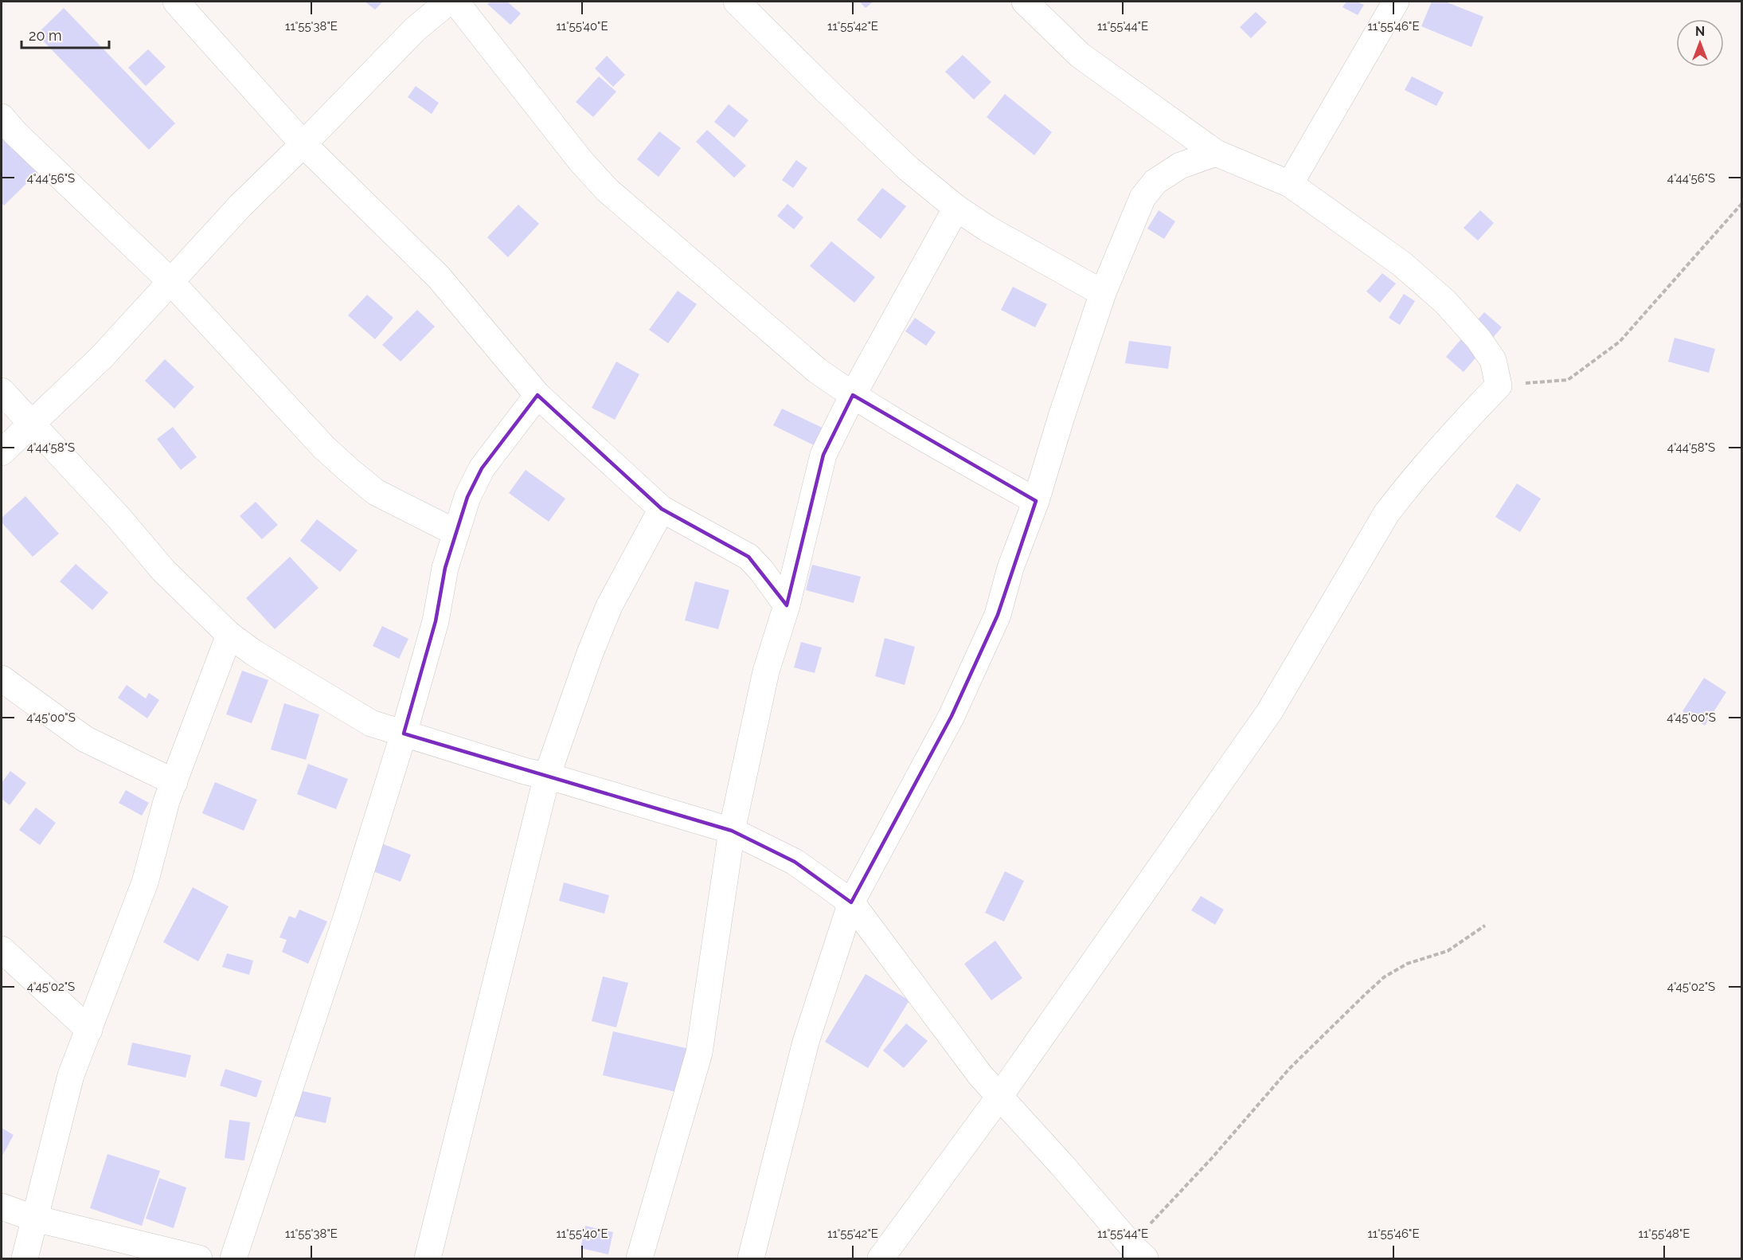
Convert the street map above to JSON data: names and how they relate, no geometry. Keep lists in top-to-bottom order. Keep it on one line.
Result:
{"scale_bar":"20 m","north":"top","coordinates":["11°55'38\"E","11°55'40\"E","11°55'42\"E","11°55'44\"E","11°55'46\"E","4°44'56\"S","4°44'58\"S","4°45'00\"S","4°45'02\"S","11°55'48\"E"]}
